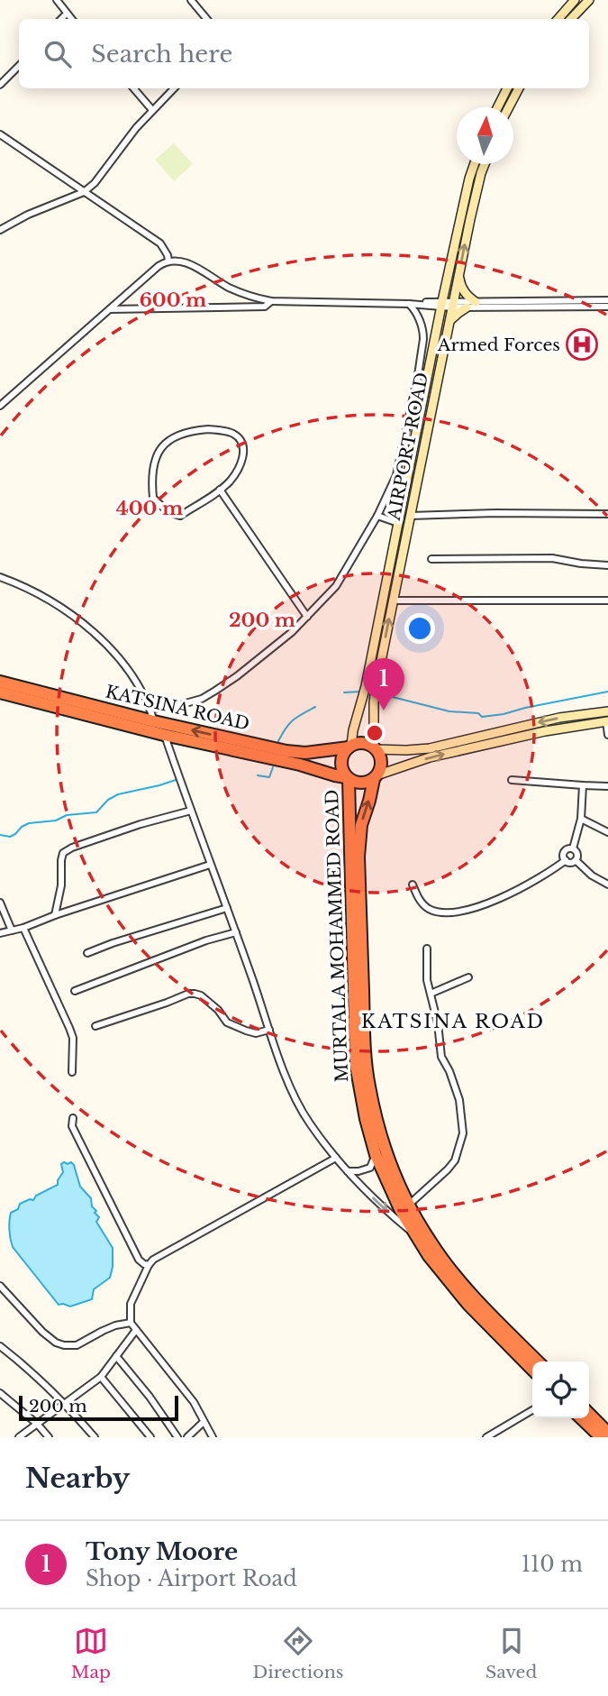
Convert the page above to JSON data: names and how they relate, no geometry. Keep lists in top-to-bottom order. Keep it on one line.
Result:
{"streets":{"highway":["KATSINA ROAD","MURTALA MOHAMMED ROAD"],"street":["AIRPORT ROAD"]},"crossings":[["AIRPORT ROAD","KATSINA ROAD"],["AIRPORT ROAD","MURTALA MOHAMMED ROAD"],["KATSINA ROAD","MURTALA MOHAMMED ROAD"]],"districts":["KATSINA ROAD"],"places":{"hospital":["Armed Forces"]},"scale_bar":"200 m","north":"top","page":{"search":"Search here","pins":"1","scale":"200 m","heading":"Nearby","list":[{"mark":"1","name":"Tony Moore","note":"Shop · Airport Road","value":"110 m"}],"nav":["Map","Directions","Saved"]},"rings":["600 m","400 m","200 m"]}
